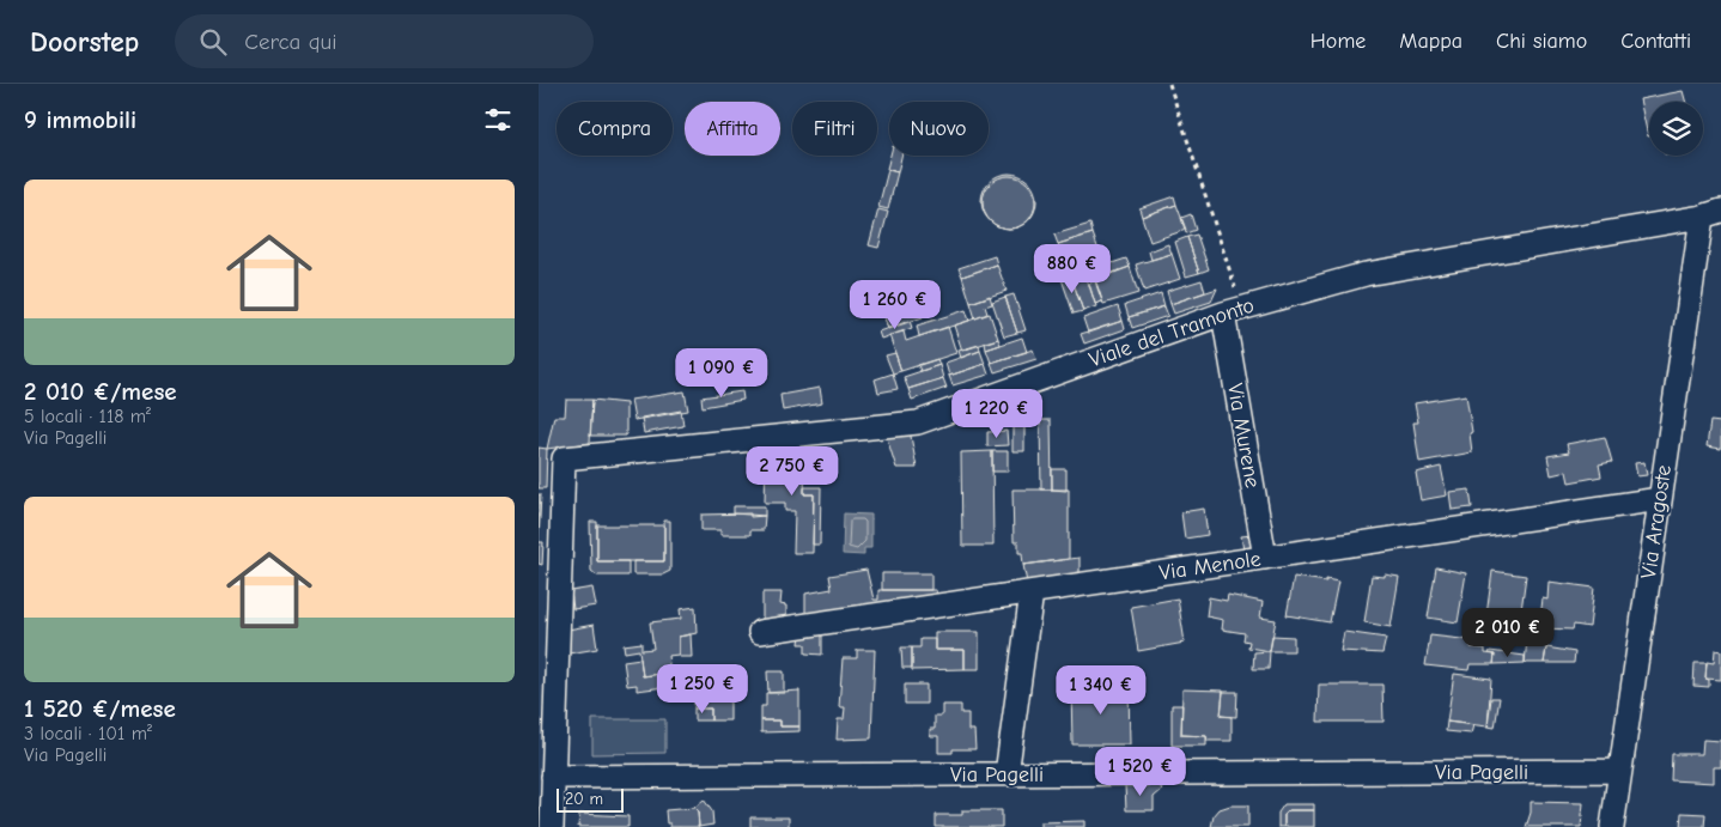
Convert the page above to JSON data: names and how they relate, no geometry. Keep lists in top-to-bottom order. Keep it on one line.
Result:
{"streets":{"street":["Viale del Tramonto","Via Murene","Via Aragoste","Via Menole","Via Pagelli"]},"crossings":[["Viale del Tramonto","Via Murene"],["Viale del Tramonto","Via Aragoste"],["Viale del Tramonto","Via Pagelli"],["Via Murene","Via Menole"],["Via Aragoste","Via Menole"],["Via Aragoste","Via Pagelli"]],"scale_bar":"20 m","page":{"header":"Doorstep","search":"Cerca qui","nav":["Home","Mappa","Chi siamo","Contatti"],"heading":"9 immobili","chip":["Compra","Affitta","Filtri","Nuovo"],"list":[{"name":"2 010 €/mese","note":"5 locali · 118 m² · Via Pagelli"},{"name":"1 520 €/mese","note":"3 locali · 101 m² · Via Pagelli"}],"price":["880 €","1 260 €","1 090 €","1 220 €","2 750 €","2 010 €","1 250 €","1 340 €","1 520 €"],"scale":"20 m"}}
